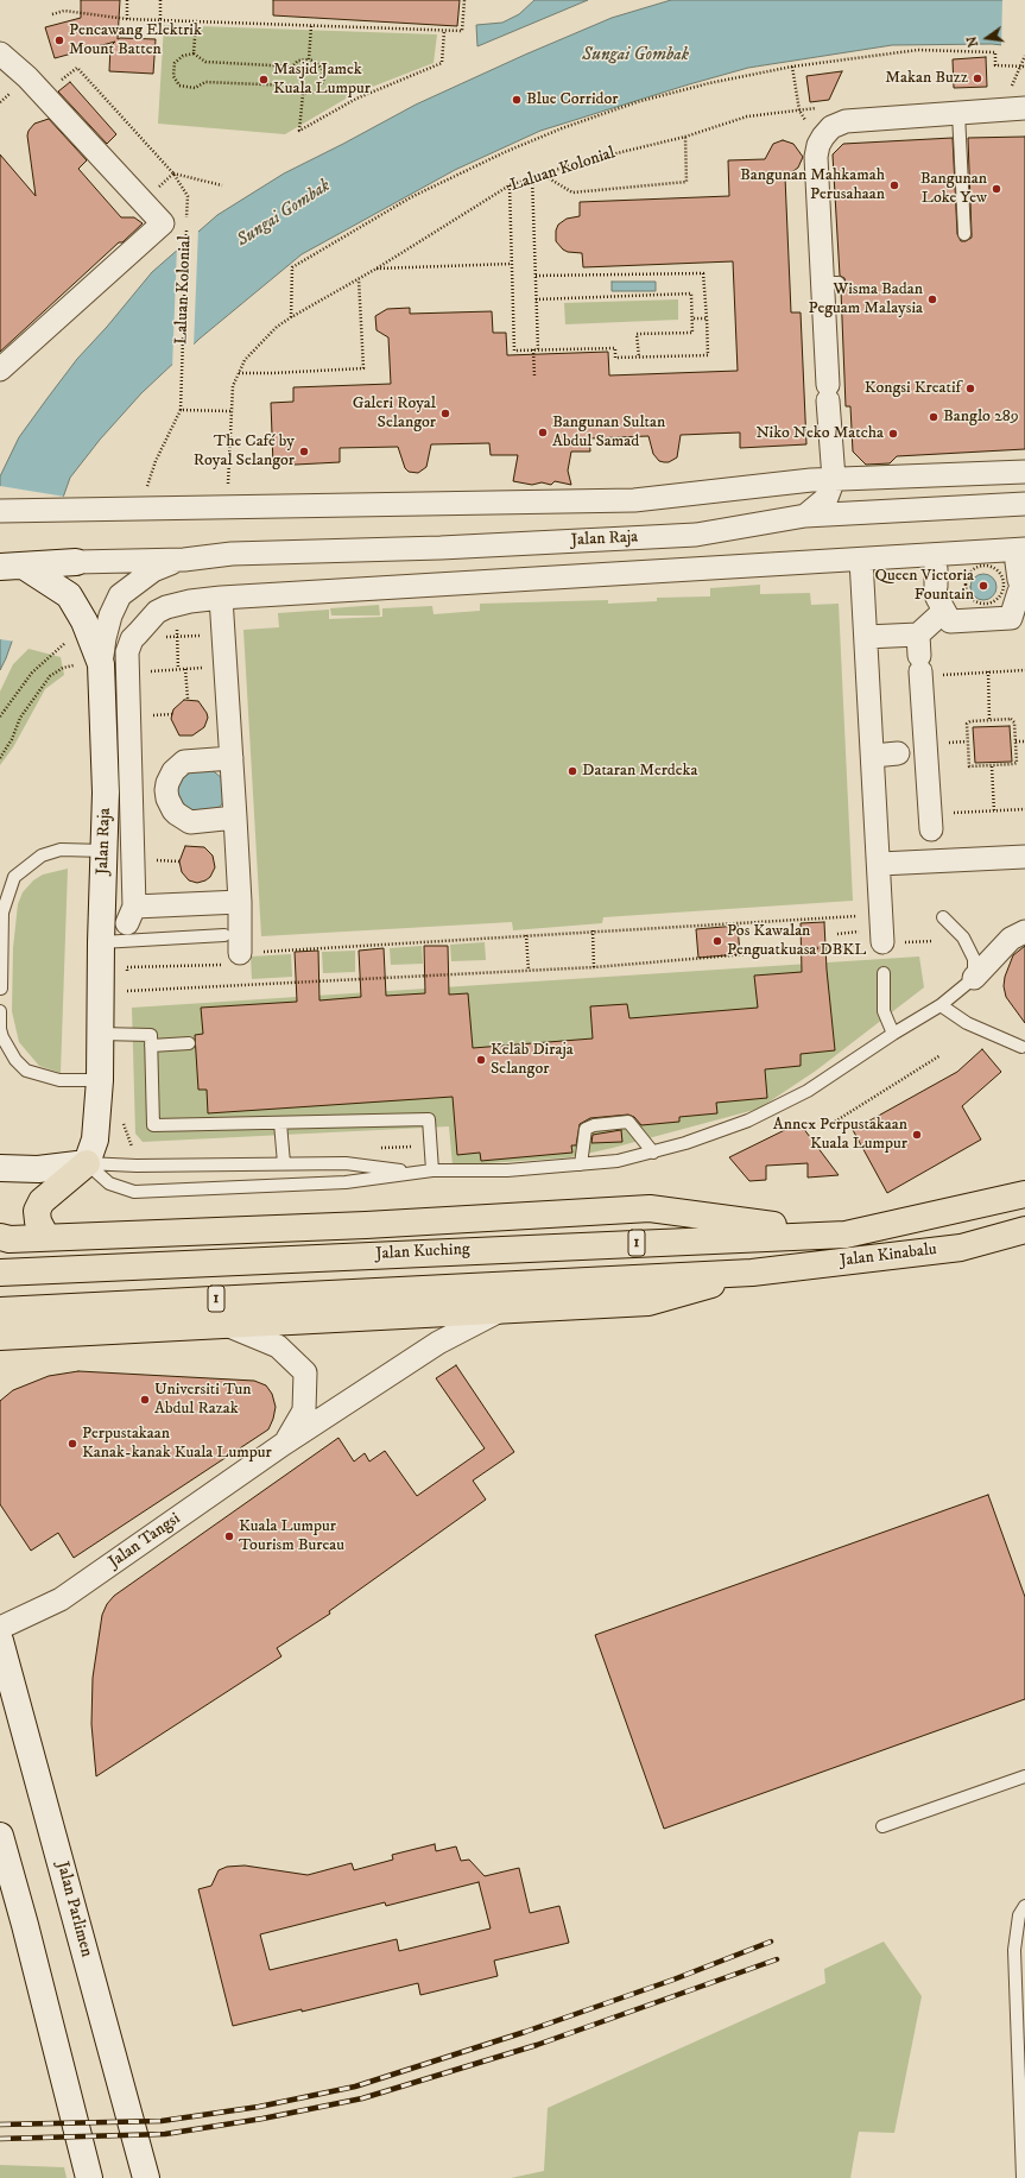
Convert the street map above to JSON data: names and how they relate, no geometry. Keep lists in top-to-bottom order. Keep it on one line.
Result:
{"streets":{"highway":["1","Jalan Kuching","Jalan Kinabalu"],"street":["Jalan Raja","Jalan Tangsi","Jalan Parlimen"],"path":["Laluan Kolonial"]},"crossings":[["1","Jalan Kinabalu"],["Jalan Kuching","Jalan Kinabalu"]],"water":["Sungai Gombak"],"places":["Pencawang Elektrik Mount Batten","Makan Buzz","Masjid Jamek Kuala Lumpur","Blue Corridor","Bangunan Mahkamah Perusahaan","Bangunan Loke Yew","Wisma Badan Peguam Malaysia","Kongsi Kreatif","Galeri Royal Selangor","Banglo 289","Bangunan Sultan Abdul Samad","Niko Neko Matcha","The Café by Royal Selangor","Queen Victoria Fountain","Dataran Merdeka","Pos Kawalan Penguatkuasa DBKL","Kelab Diraja Selangor","Annex Perpustakaan Kuala Lumpur","Universiti Tun Abdul Razak","Perpustakaan Kanak-kanak Kuala Lumpur","Kuala Lumpur Tourism Bureau"],"north":"left"}
